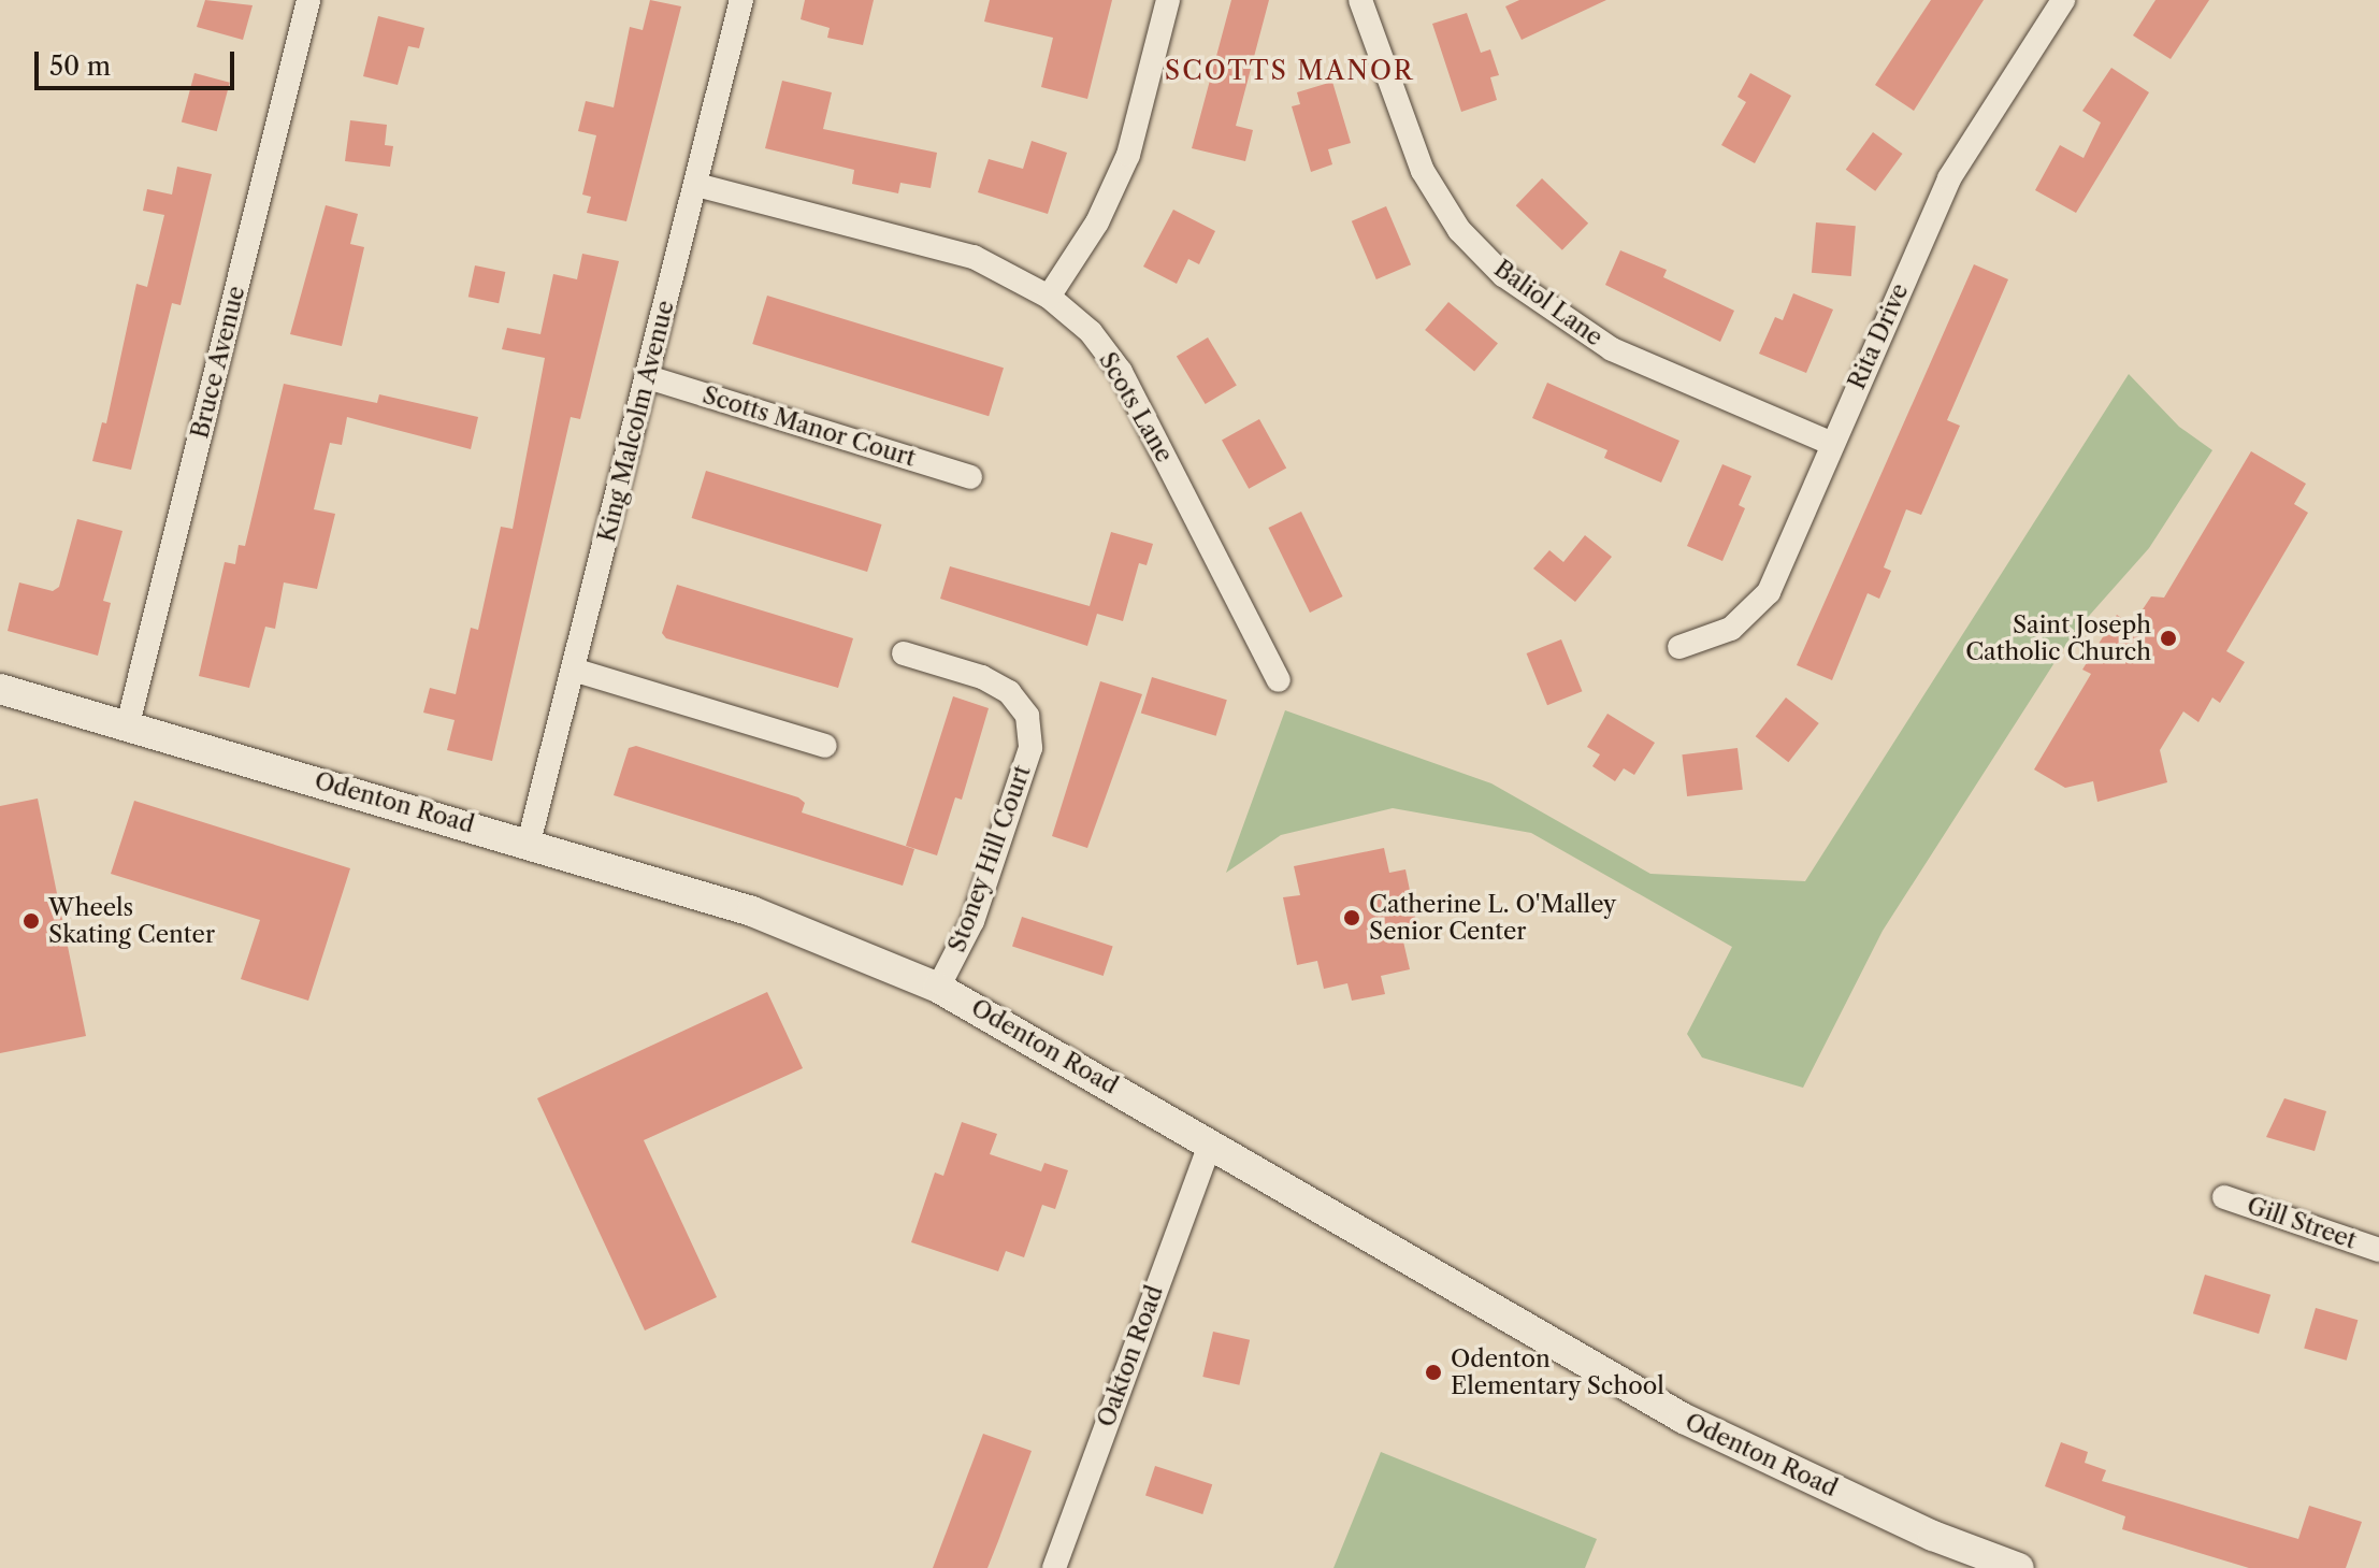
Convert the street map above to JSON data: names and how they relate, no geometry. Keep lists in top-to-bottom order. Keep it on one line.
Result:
{"streets":{"street":["Baliol Lane","Rita Drive","Bruce Avenue","Scots Lane","King Malcolm Avenue","Scotts Manor Court","Odenton Road","Stoney Hill Court","Gill Street","Oakton Road"]},"crossings":[["Baliol Lane","Rita Drive"],["Bruce Avenue","Odenton Road"],["Scots Lane","King Malcolm Avenue"],["King Malcolm Avenue","Scotts Manor Court"],["King Malcolm Avenue","Odenton Road"],["Odenton Road","Stoney Hill Court"],["Odenton Road","Oakton Road"]],"districts":["SCOTTS MANOR"],"places":["Saint Joseph Catholic Church","Catherine L. O'Malley Senior Center","Wheels Skating Center","Odenton Elementary School"],"scale_bar":"50 m"}
